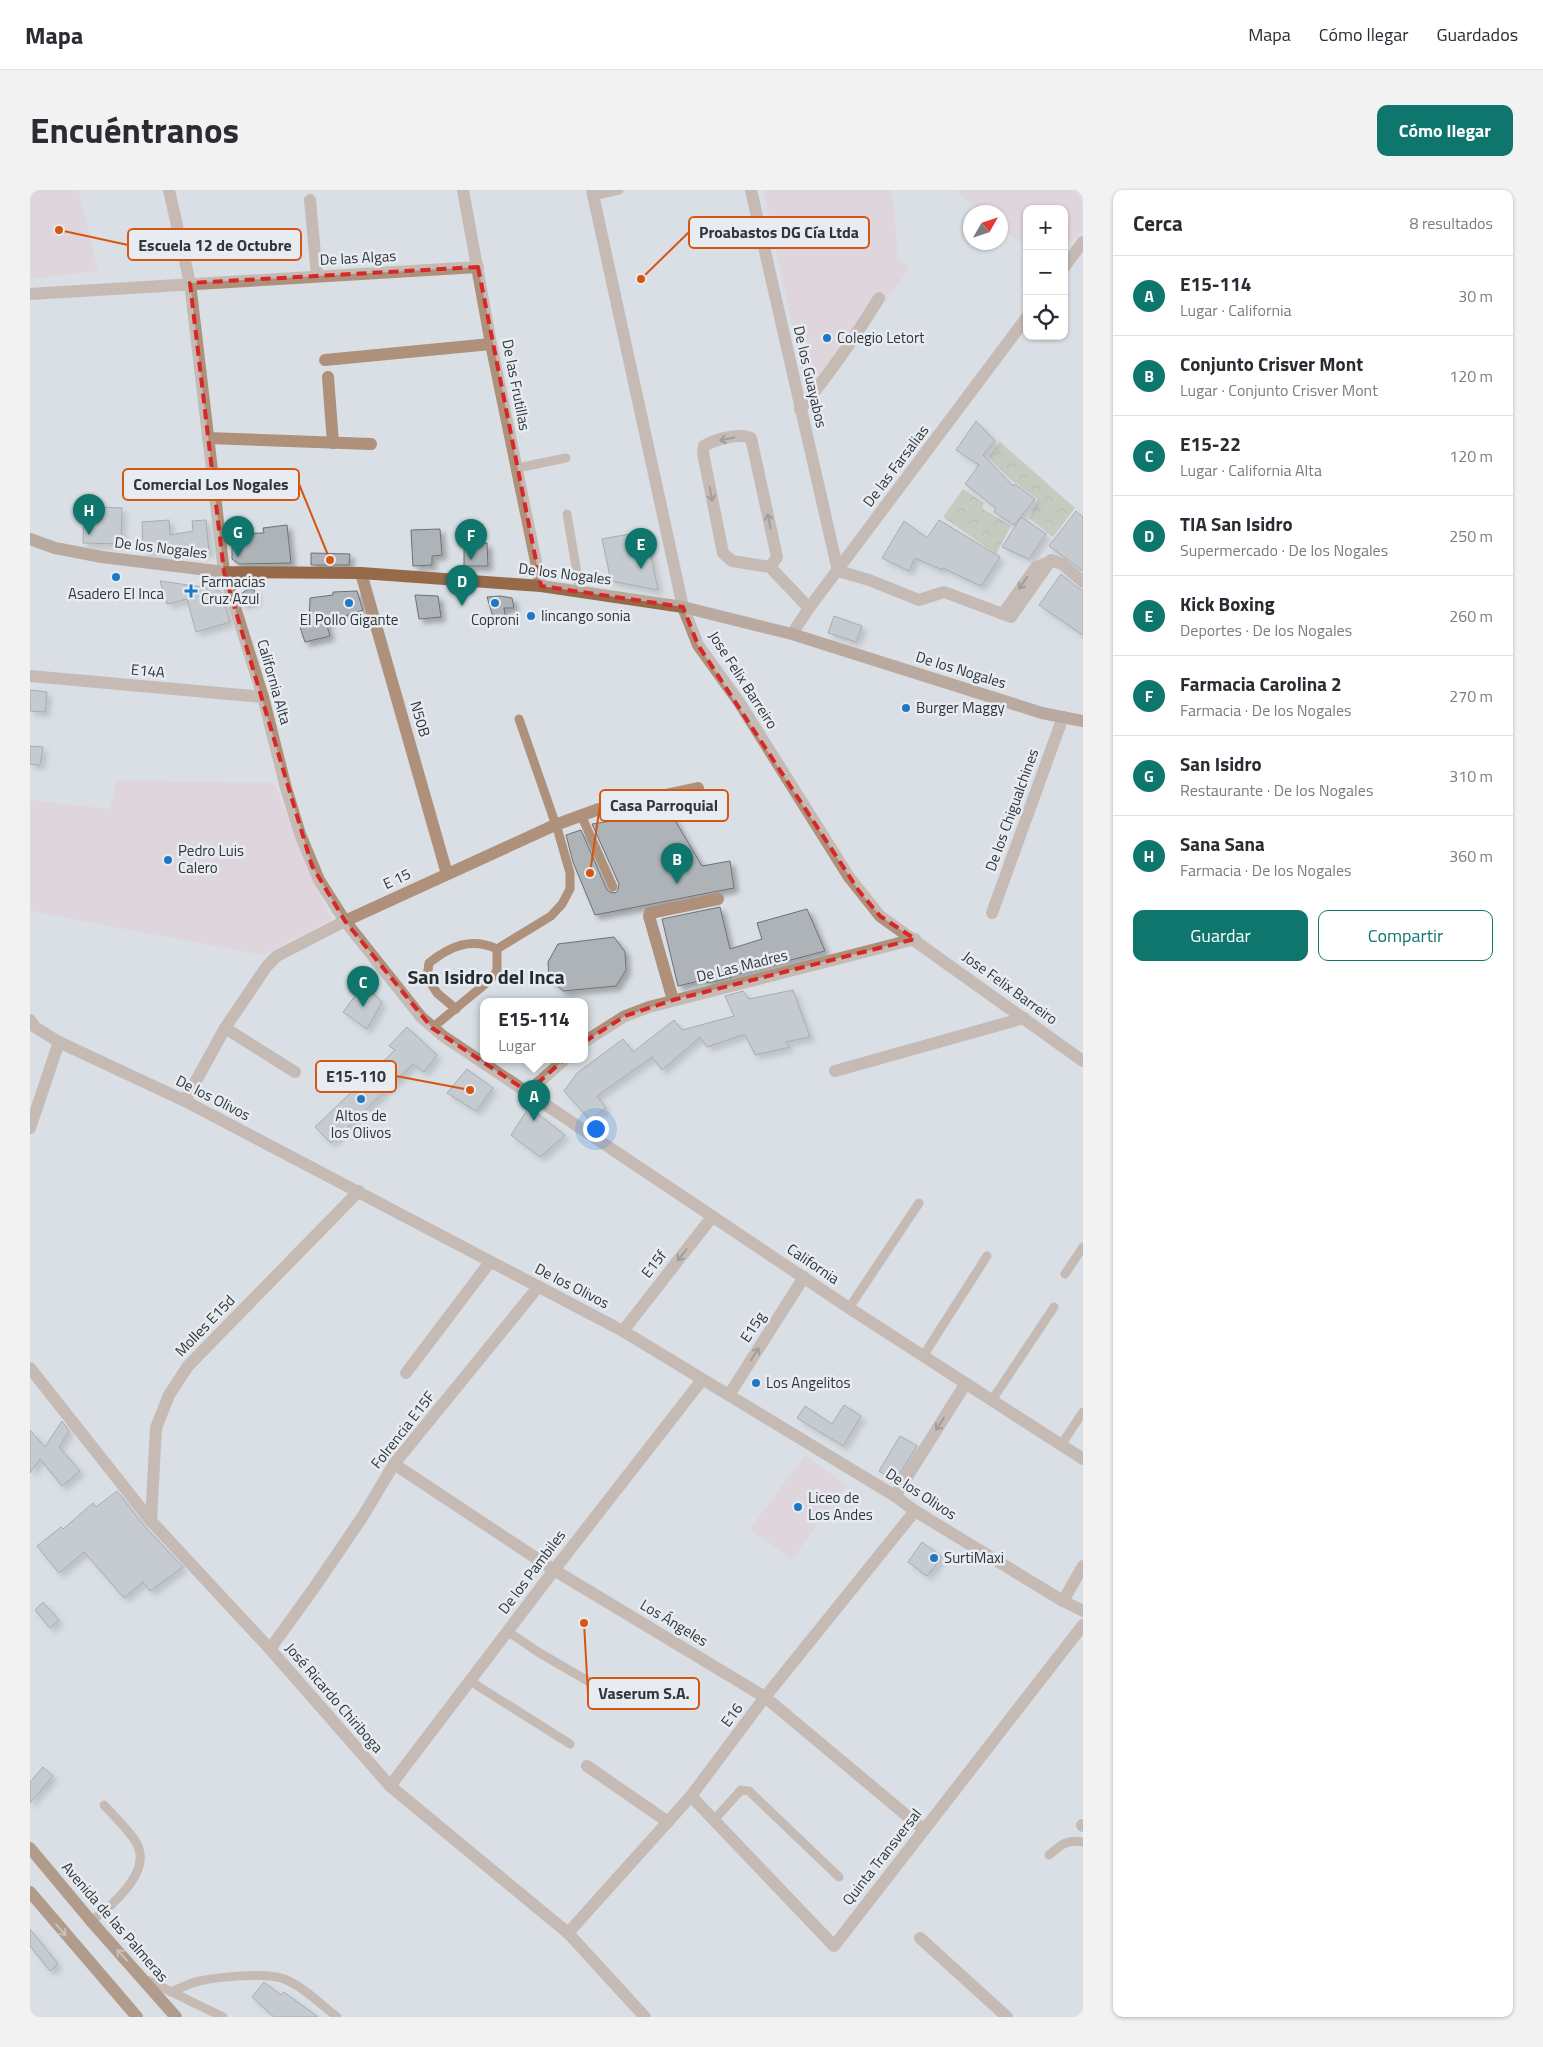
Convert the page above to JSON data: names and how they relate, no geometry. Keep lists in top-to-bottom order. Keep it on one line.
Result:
{"streets":{"main road":["Avenida de las Palmeras"],"street":["De las Algas","De los Guayabos","De las Frutillas","De las Farsalias","De los Nogales","E14A","Jose Felix Barreiro","California Alta","N50B","De los Chigualchines","E 15","De Las Madres","De los Olivos","E15f","California","Molles E15d","E15g","Folrencia E15F","De los Pambiles","Los Ángeles","José Ricardo Chiriboga","E16","Quinta Transversal"]},"crossings":[["De las Algas","De las Frutillas"],["De las Algas","California Alta"],["De los Guayabos","De las Farsalias"],["De las Frutillas","De los Nogales"],["De las Farsalias","De los Nogales"],["De los Nogales","Jose Felix Barreiro"],["De los Nogales","California Alta"],["De los Nogales","N50B"],["De los Nogales","De los Chigualchines"],["E14A","California Alta"],["Jose Felix Barreiro","De Las Madres"],["California Alta","E 15"],["California Alta","California"],["N50B","E 15"],["E 15","De los Olivos"],["De los Olivos","E15f"],["De los Olivos","Molles E15d"],["De los Olivos","E15g"],["De los Olivos","Folrencia E15F"],["De los Olivos","De los Pambiles"],["De los Olivos","E16"],["E15f","California"],["California","E15g"],["Molles E15d","José Ricardo Chiriboga"],["Folrencia E15F","Los Ángeles"],["Folrencia E15F","José Ricardo Chiriboga"],["De los Pambiles","Los Ángeles"],["De los Pambiles","José Ricardo Chiriboga"],["Los Ángeles","E16"],["Los Ángeles","Quinta Transversal"],["José Ricardo Chiriboga","E16"],["E16","Quinta Transversal"]],"one_way":["E15f","E15g"],"districts":["San Isidro del Inca"],"places":{"other":["Escuela 12 de Octubre","Proabastos DG Cía Ltda","Colegio Letort","Comercial Los Nogales","Asadero El Inca","El Pollo Gigante","Coproni","lincango sonia","Burger Maggy","Pedro Luis Calero","Casa Parroquial","E15-110","Altos de los Olivos","Los Angelitos","Liceo de Los Andes","SurtiMaxi","Vaserum S.A."],"health":["Farmacias Cruz Azul"]},"north":"top right","page":{"header":"Mapa","nav":["Mapa","Cómo llegar","Guardados"],"title":"Encuéntranos","buttons":["Cómo llegar",["Guardar","Compartir"]],"heading":["Cerca","8 resultados"],"map_buttons":["+","−"],"list":[{"mark":"A","name":"E15-114","note":"Lugar · California","value":"30 m"},{"mark":"B","name":"Conjunto Crisver Mont","note":"Lugar · Conjunto Crisver Mont","value":"120 m"},{"mark":"C","name":"E15-22","note":"Lugar · California Alta","value":"120 m"},{"mark":"D","name":"TIA San Isidro","note":"Supermercado · De los Nogales","value":"250 m"},{"mark":"E","name":"Kick Boxing","note":"Deportes · De los Nogales","value":"260 m"},{"mark":"F","name":"Farmacia Carolina 2","note":"Farmacia · De los Nogales","value":"270 m"},{"mark":"G","name":"San Isidro","note":"Restaurante · De los Nogales","value":"310 m"},{"mark":"H","name":"Sana Sana","note":"Farmacia · De los Nogales","value":"360 m"}],"pins":["H","G","F","E","D","B","C","A"],"popup":["E15-114","Lugar"]}}
